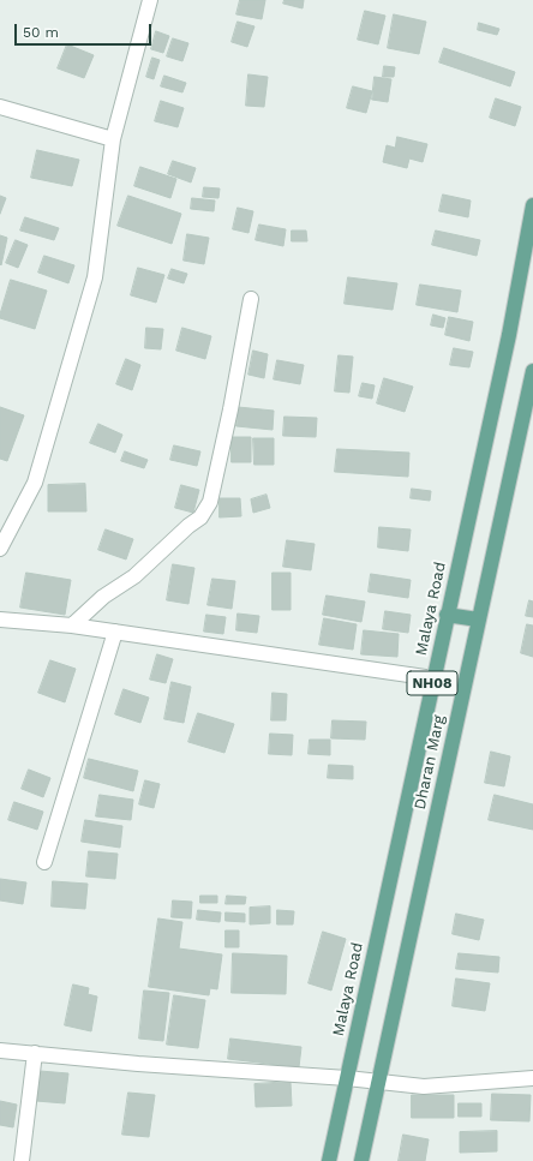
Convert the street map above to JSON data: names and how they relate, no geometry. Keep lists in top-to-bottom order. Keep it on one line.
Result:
{"streets":{"main road":["Malaya Road","NH08","Dharan Marg"]},"scale_bar":"50 m"}
